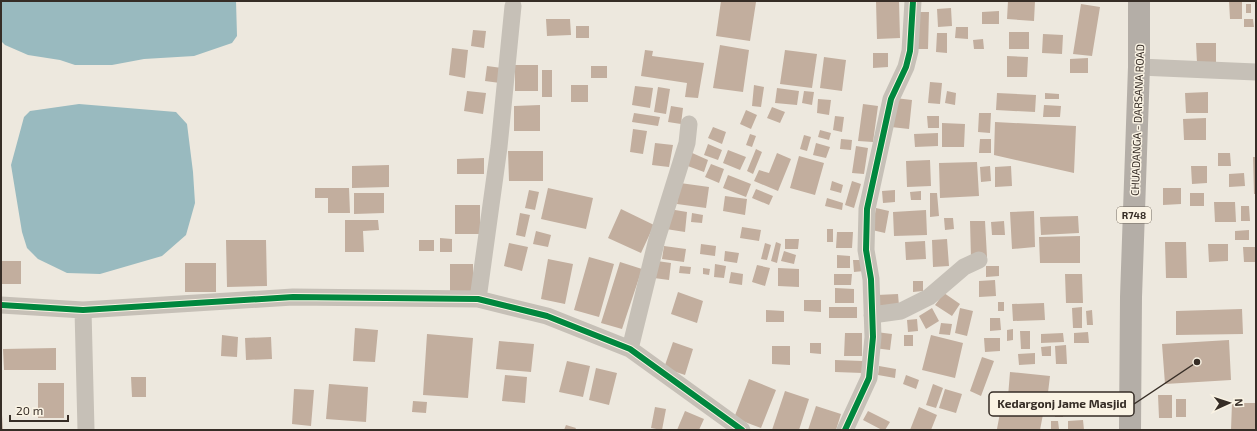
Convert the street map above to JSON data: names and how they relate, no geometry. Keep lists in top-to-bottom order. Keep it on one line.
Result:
{"streets":{"main road":["CHUADANGA - DARSANA ROAD","R748"]},"places":["Kedargonj Jame Masjid"],"scale_bar":"20 m","north":"right"}
